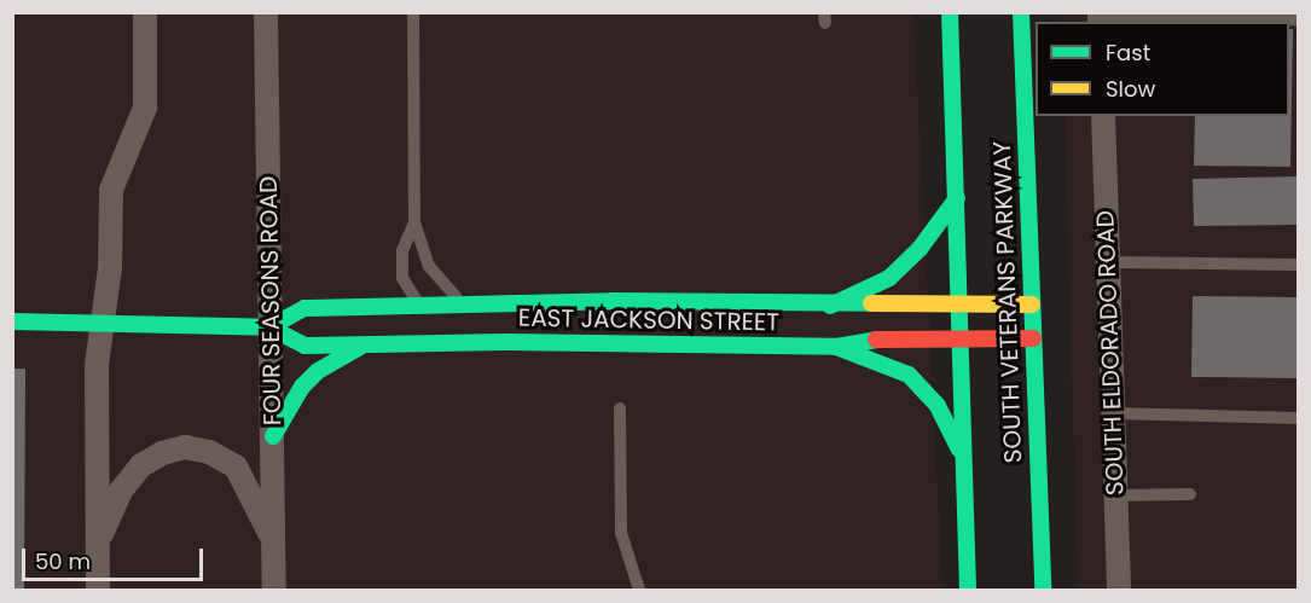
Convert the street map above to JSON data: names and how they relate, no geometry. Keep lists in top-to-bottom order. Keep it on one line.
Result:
{"streets":{"main road":["SOUTH VETERANS PARKWAY","EAST JACKSON STREET"],"street":["FOUR SEASONS ROAD","SOUTH ELDORADO ROAD"]},"crossings":[["FOUR SEASONS ROAD","EAST JACKSON STREET"],["SOUTH VETERANS PARKWAY","EAST JACKSON STREET"]],"legend":["Fast","Slow"],"scale_bar":"50 m"}
